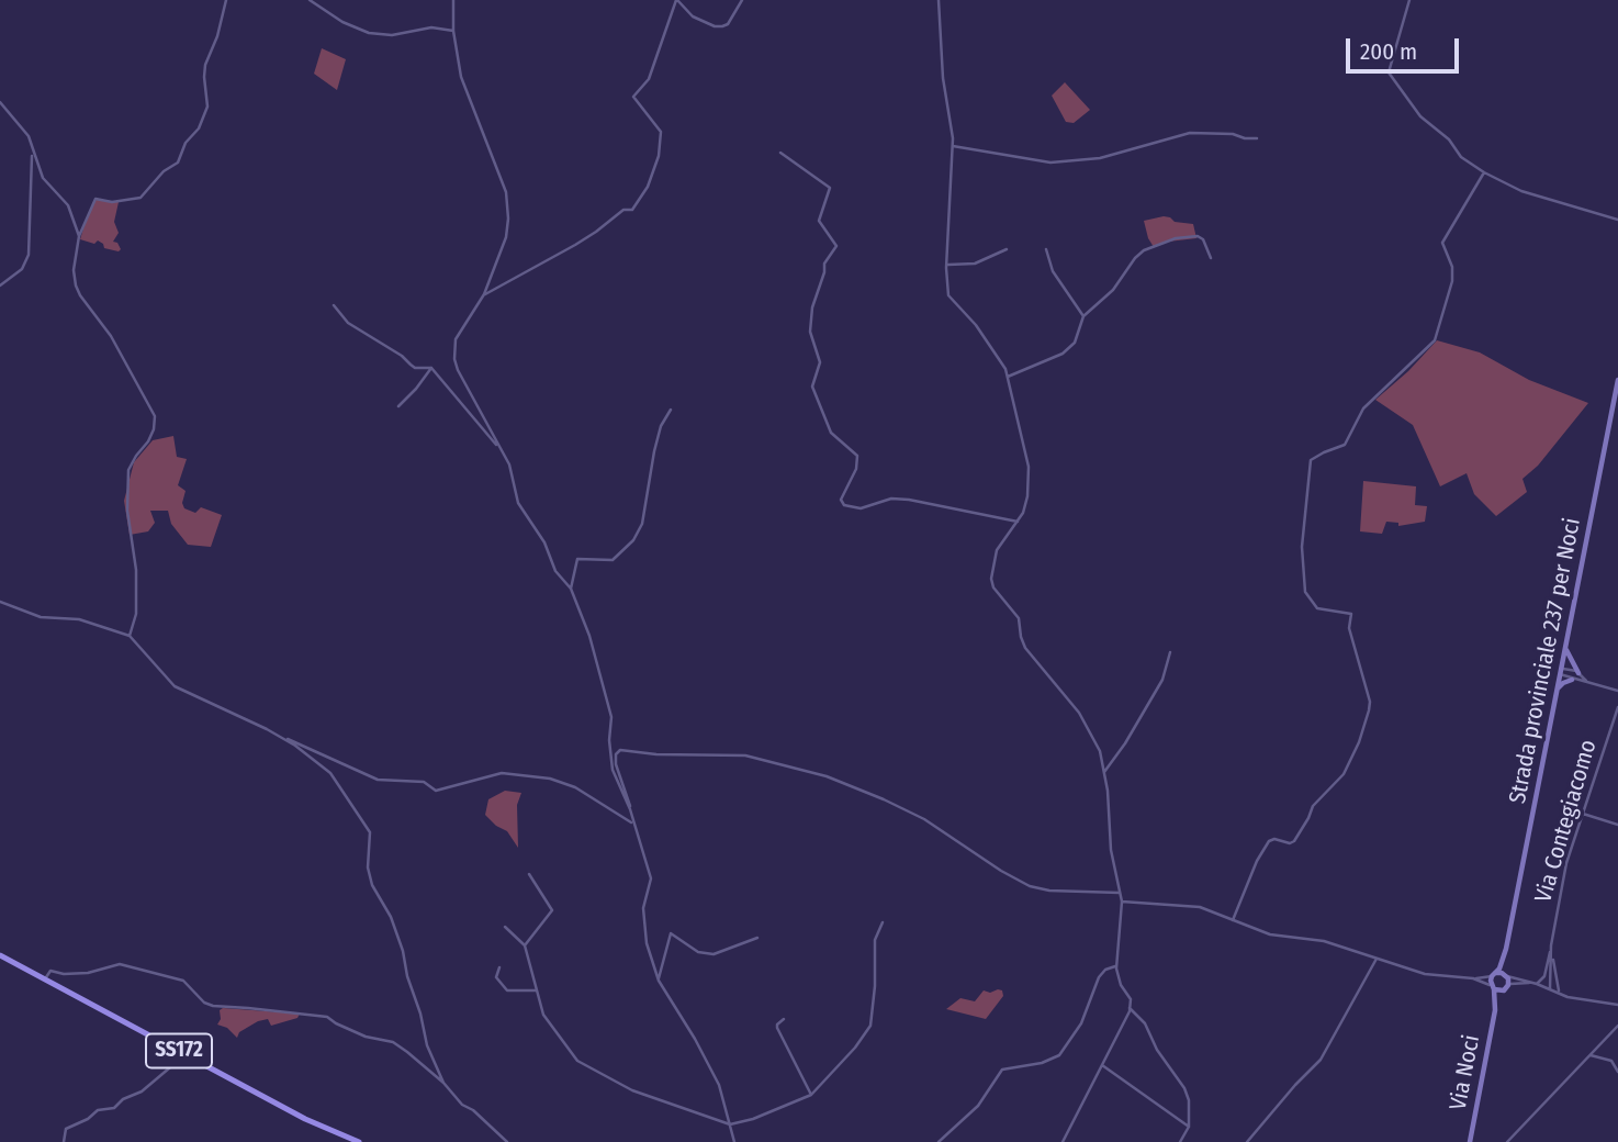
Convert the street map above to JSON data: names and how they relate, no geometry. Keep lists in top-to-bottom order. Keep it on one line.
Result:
{"streets":{"main road":["Strada provinciale 237 per Noci","SS172","Via Noci"],"street":["Via Contegiacomo"]},"crossings":[["Strada provinciale 237 per Noci","Via Noci"]],"scale_bar":"200 m"}
